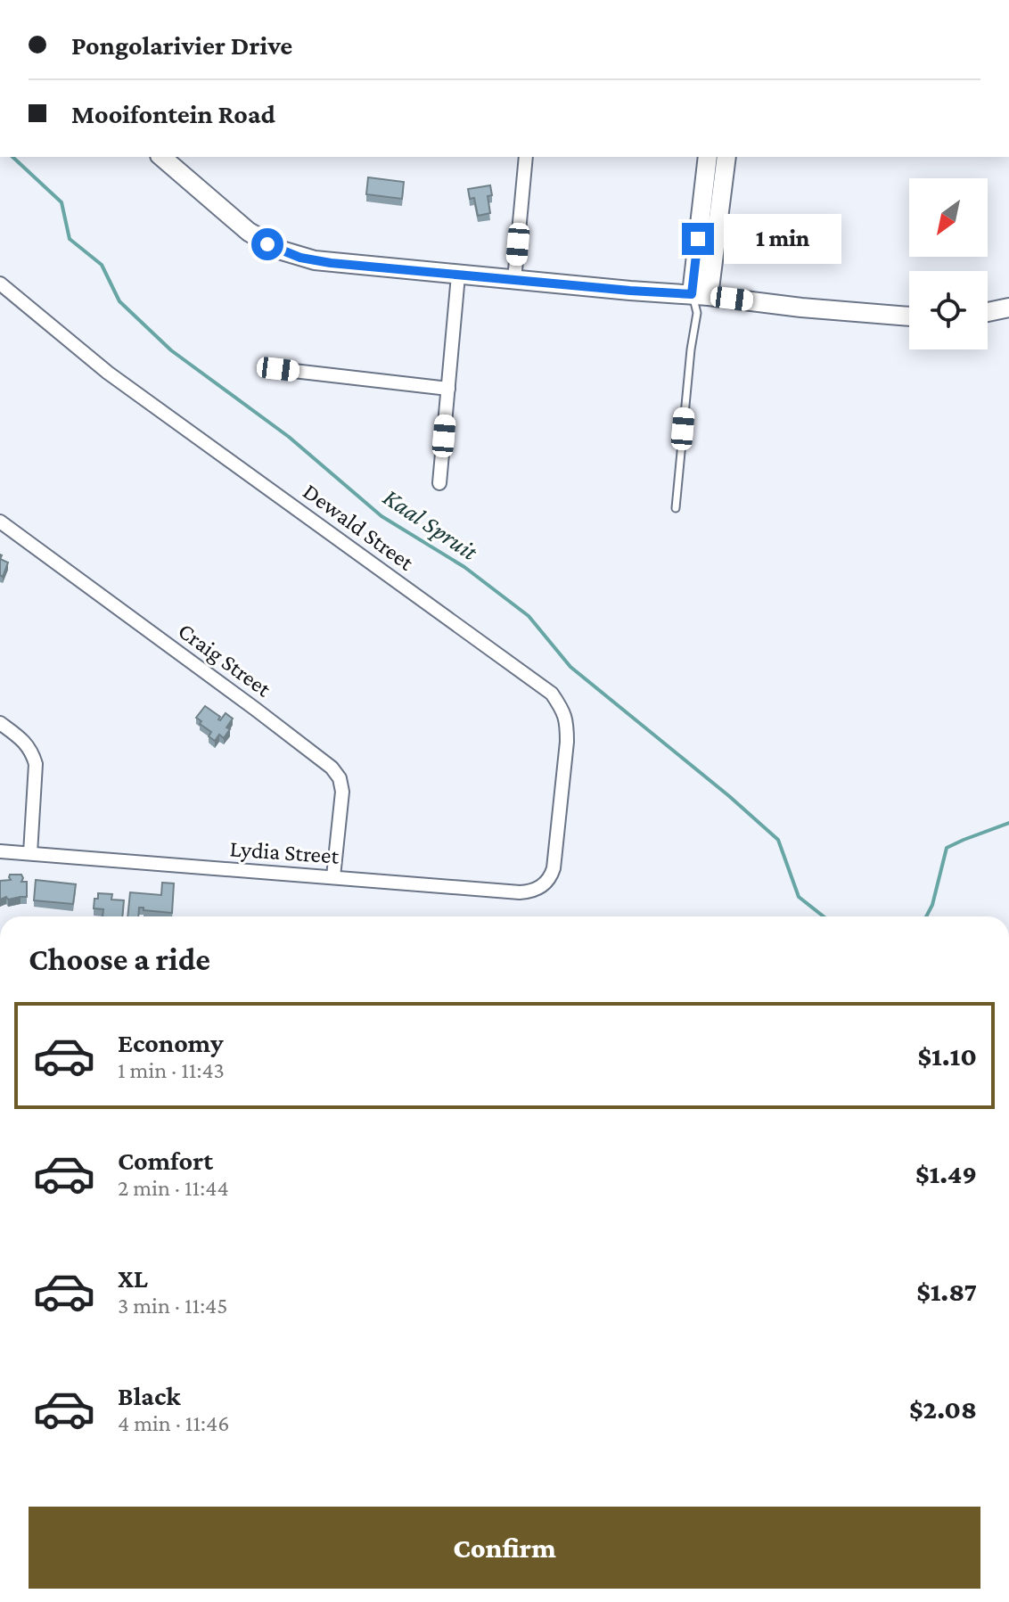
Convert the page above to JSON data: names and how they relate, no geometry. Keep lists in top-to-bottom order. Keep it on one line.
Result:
{"streets":{"street":["Dewald Street","Craig Street","Lydia Street"]},"crossings":[["Dewald Street","Lydia Street"],["Craig Street","Lydia Street"]],"water":["Kaal Spruit"],"north":"bottom left","page":{"banner":["Pongolarivier Drive","Mooifontein Road"],"bubble":"1 min","heading":"Choose a ride","list":[{"name":"Economy","note":"1 min · 11:43","value":"$1.10"},{"name":"Comfort","note":"2 min · 11:44","value":"$1.49"},{"name":"XL","note":"3 min · 11:45","value":"$1.87"},{"name":"Black","note":"4 min · 11:46","value":"$2.08"}],"buttons":"Confirm"}}
